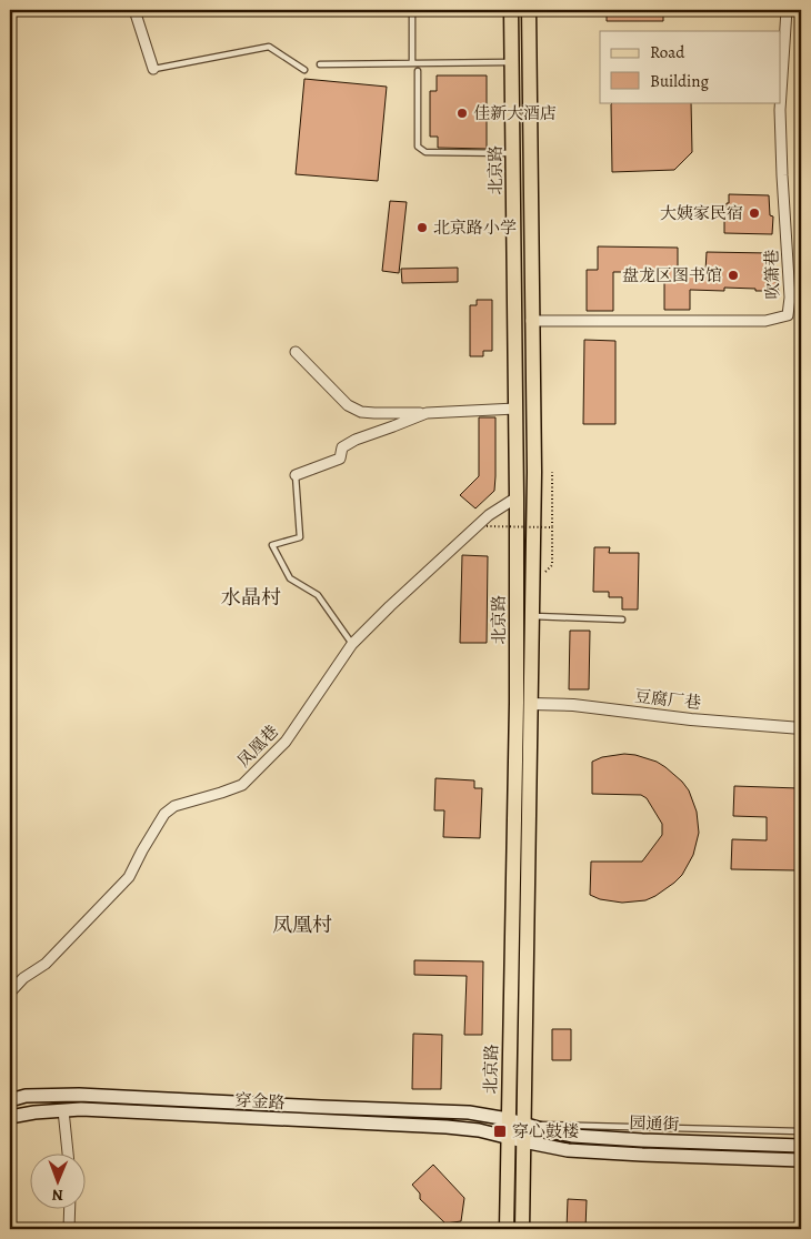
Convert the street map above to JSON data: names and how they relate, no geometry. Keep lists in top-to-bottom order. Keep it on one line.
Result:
{"streets":{"main road":["北京路","穿金路","园通街"],"street":["吹箫巷","豆腐厂巷","凤凰巷"]},"crossings":[["北京路","吹箫巷"],["北京路","豆腐厂巷"],["北京路","凤凰巷"],["北京路","穿金路"],["北京路","园通街"],["穿金路","园通街"]],"districts":["水晶村","凤凰村"],"places":{"other":["佳新大酒店","大姨家民宿","北京路小学","盘龙区图书馆"],"transit":["穿心鼓楼"]},"legend":["Road","Building"],"north":"bottom"}
